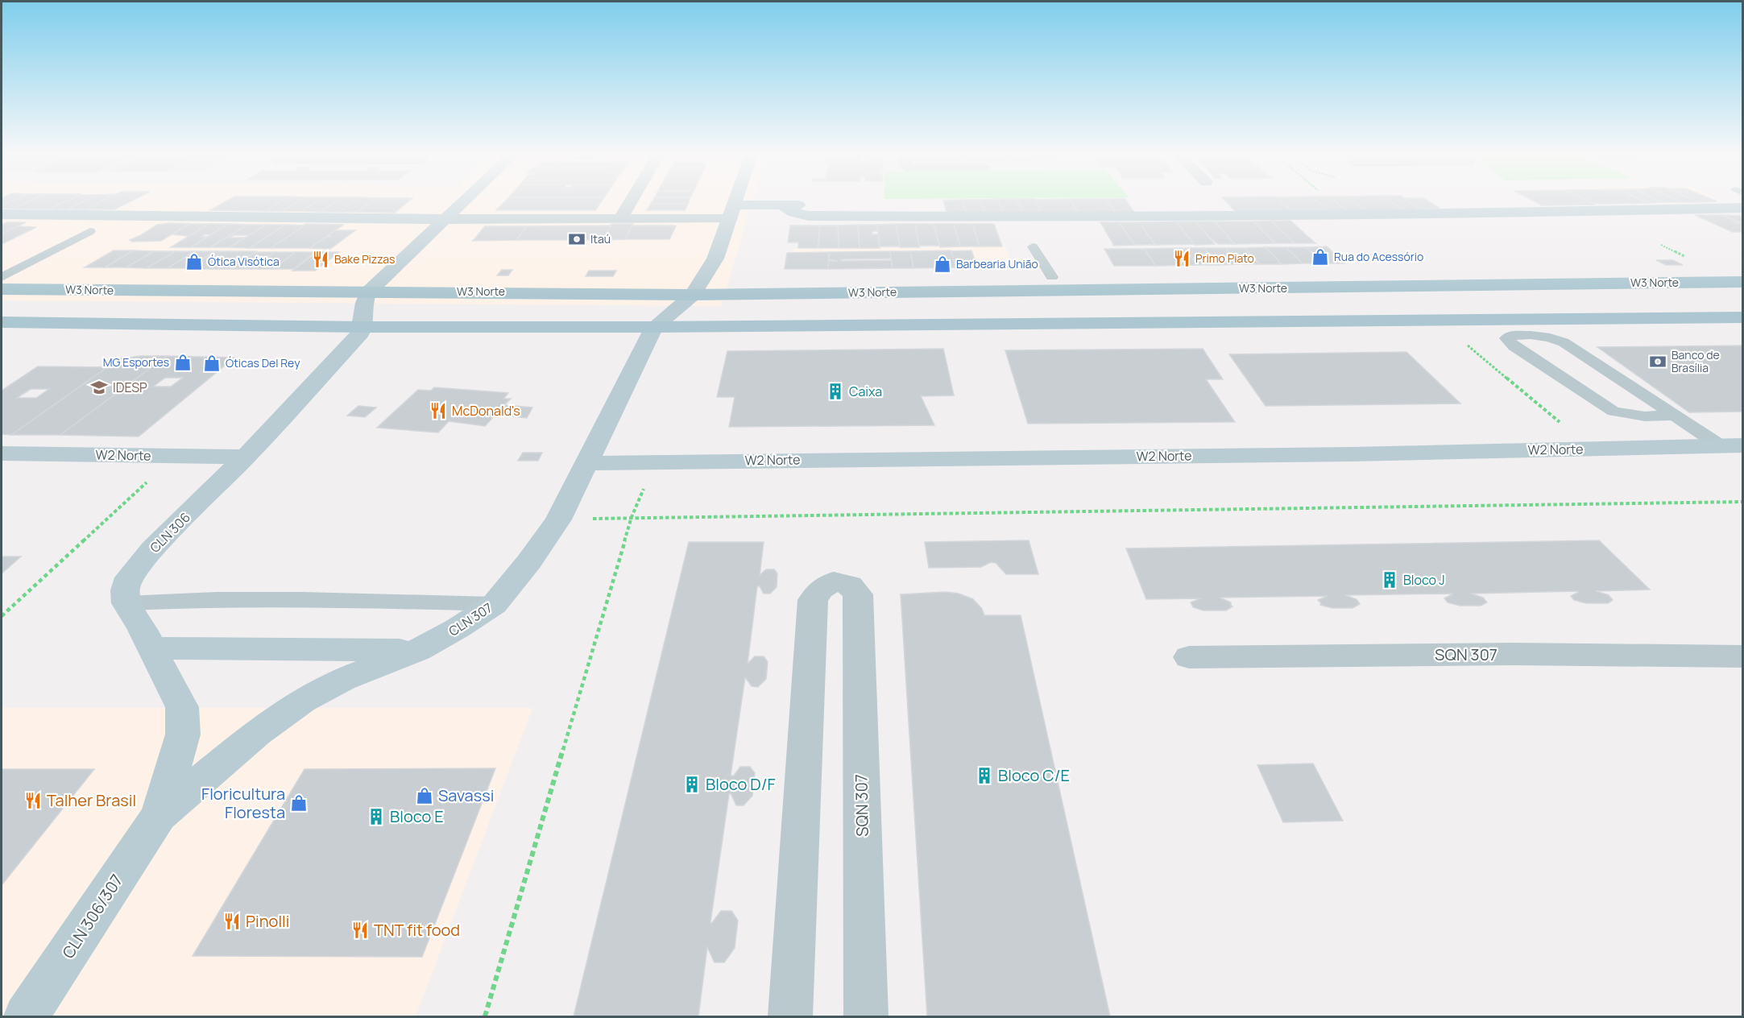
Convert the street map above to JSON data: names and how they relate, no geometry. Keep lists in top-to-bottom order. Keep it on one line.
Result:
{"streets":{"main road":["W3 Norte"],"street":["W2 Norte","CLN 306","CLN 307","SQN 307","CLN 306/307"]},"crossings":[["W3 Norte","CLN 307"],["W2 Norte","CLN 306"],["W2 Norte","CLN 307"],["CLN 307","CLN 306/307"]],"places":{"bank":["Itaú","Banco de Brasília"],"shop":["Rua do Acessório","Ótica Visótica","Barbearia União","MG Esportes","Óticas Del Rey","Savassi","Floricultura Floresta"],"restaurant":["Primo Piato","Bake Pizzas","McDonald's","Talher Brasil","Pinolli","TNT fit food"],"school or university":["IDESP"],"building":["Caixa","Bloco J","Bloco C/E","Bloco D/F","Bloco E"]}}
